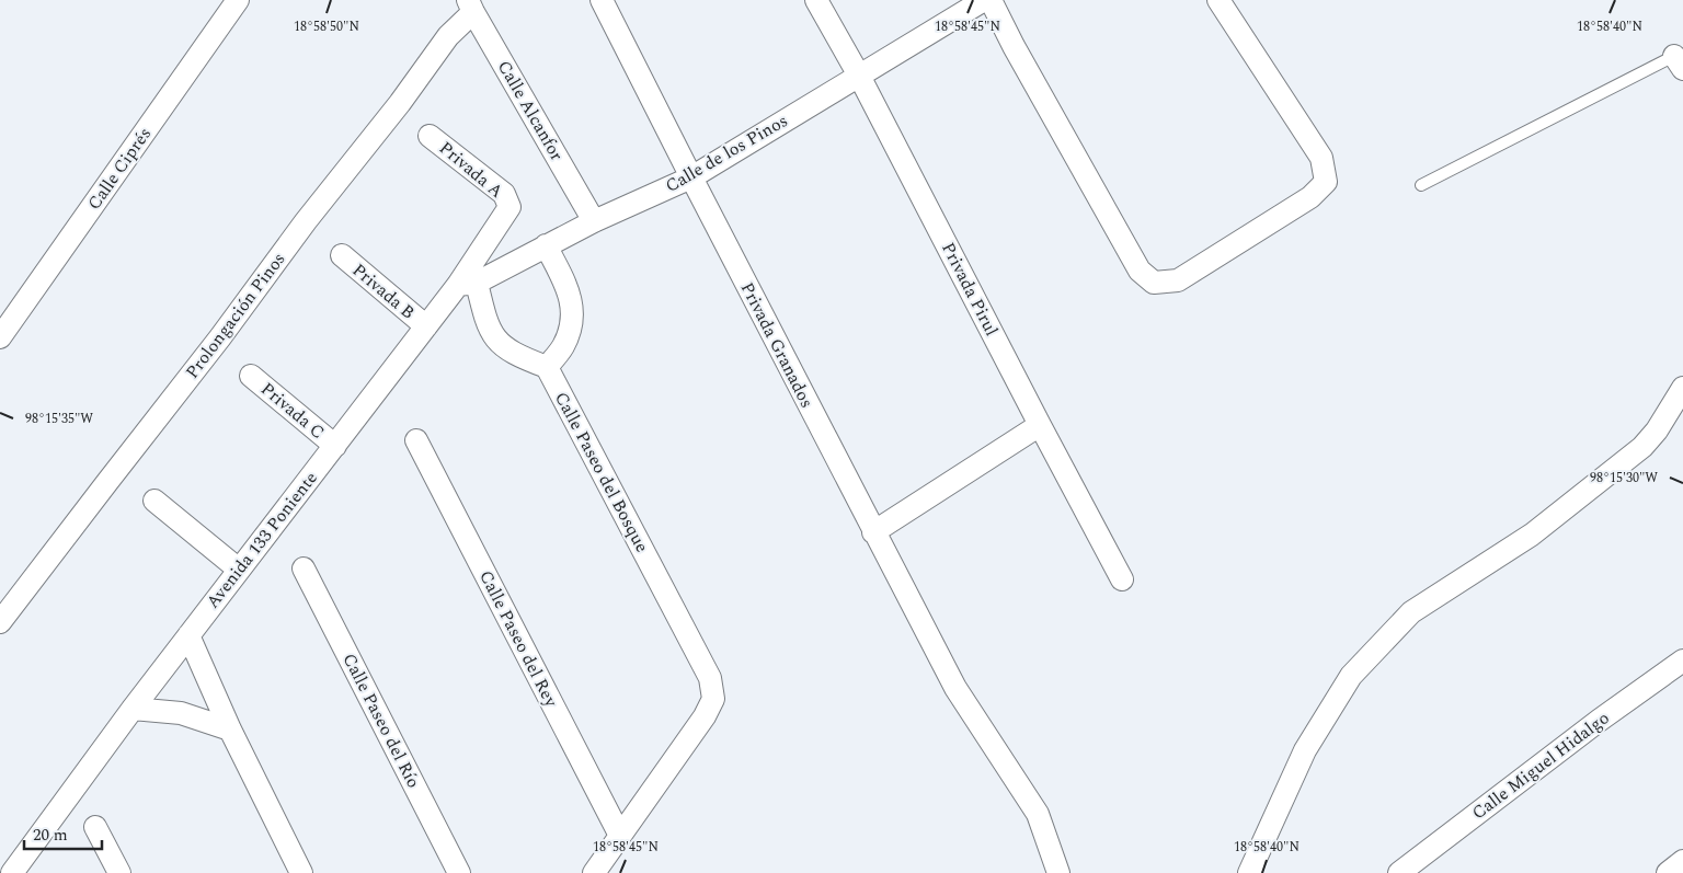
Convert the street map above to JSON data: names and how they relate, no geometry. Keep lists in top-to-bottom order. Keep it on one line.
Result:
{"streets":{"street":["Calle Alcanfor","Calle de los Pinos","Calle Ciprés","Privada A","Privada Pirul","Privada B","Prolongación Pinos","Privada Granados","Privada C","Calle Paseo del Bosque","Avenida 133 Poniente","Calle Paseo del Rey","Calle Paseo del Río","Calle Miguel Hidalgo"]},"crossings":[["Calle Alcanfor","Calle de los Pinos"],["Calle Alcanfor","Prolongación Pinos"],["Calle de los Pinos","Privada Pirul"],["Calle de los Pinos","Privada Granados"],["Calle de los Pinos","Avenida 133 Poniente"],["Privada A","Avenida 133 Poniente"],["Privada B","Avenida 133 Poniente"],["Privada C","Avenida 133 Poniente"],["Calle Paseo del Bosque","Calle Paseo del Rey"]],"scale_bar":"20 m","coordinates":["18°58'50\"N","18°58'45\"N","18°58'40\"N","98°15'35\"W","98°15'30\"W"]}
